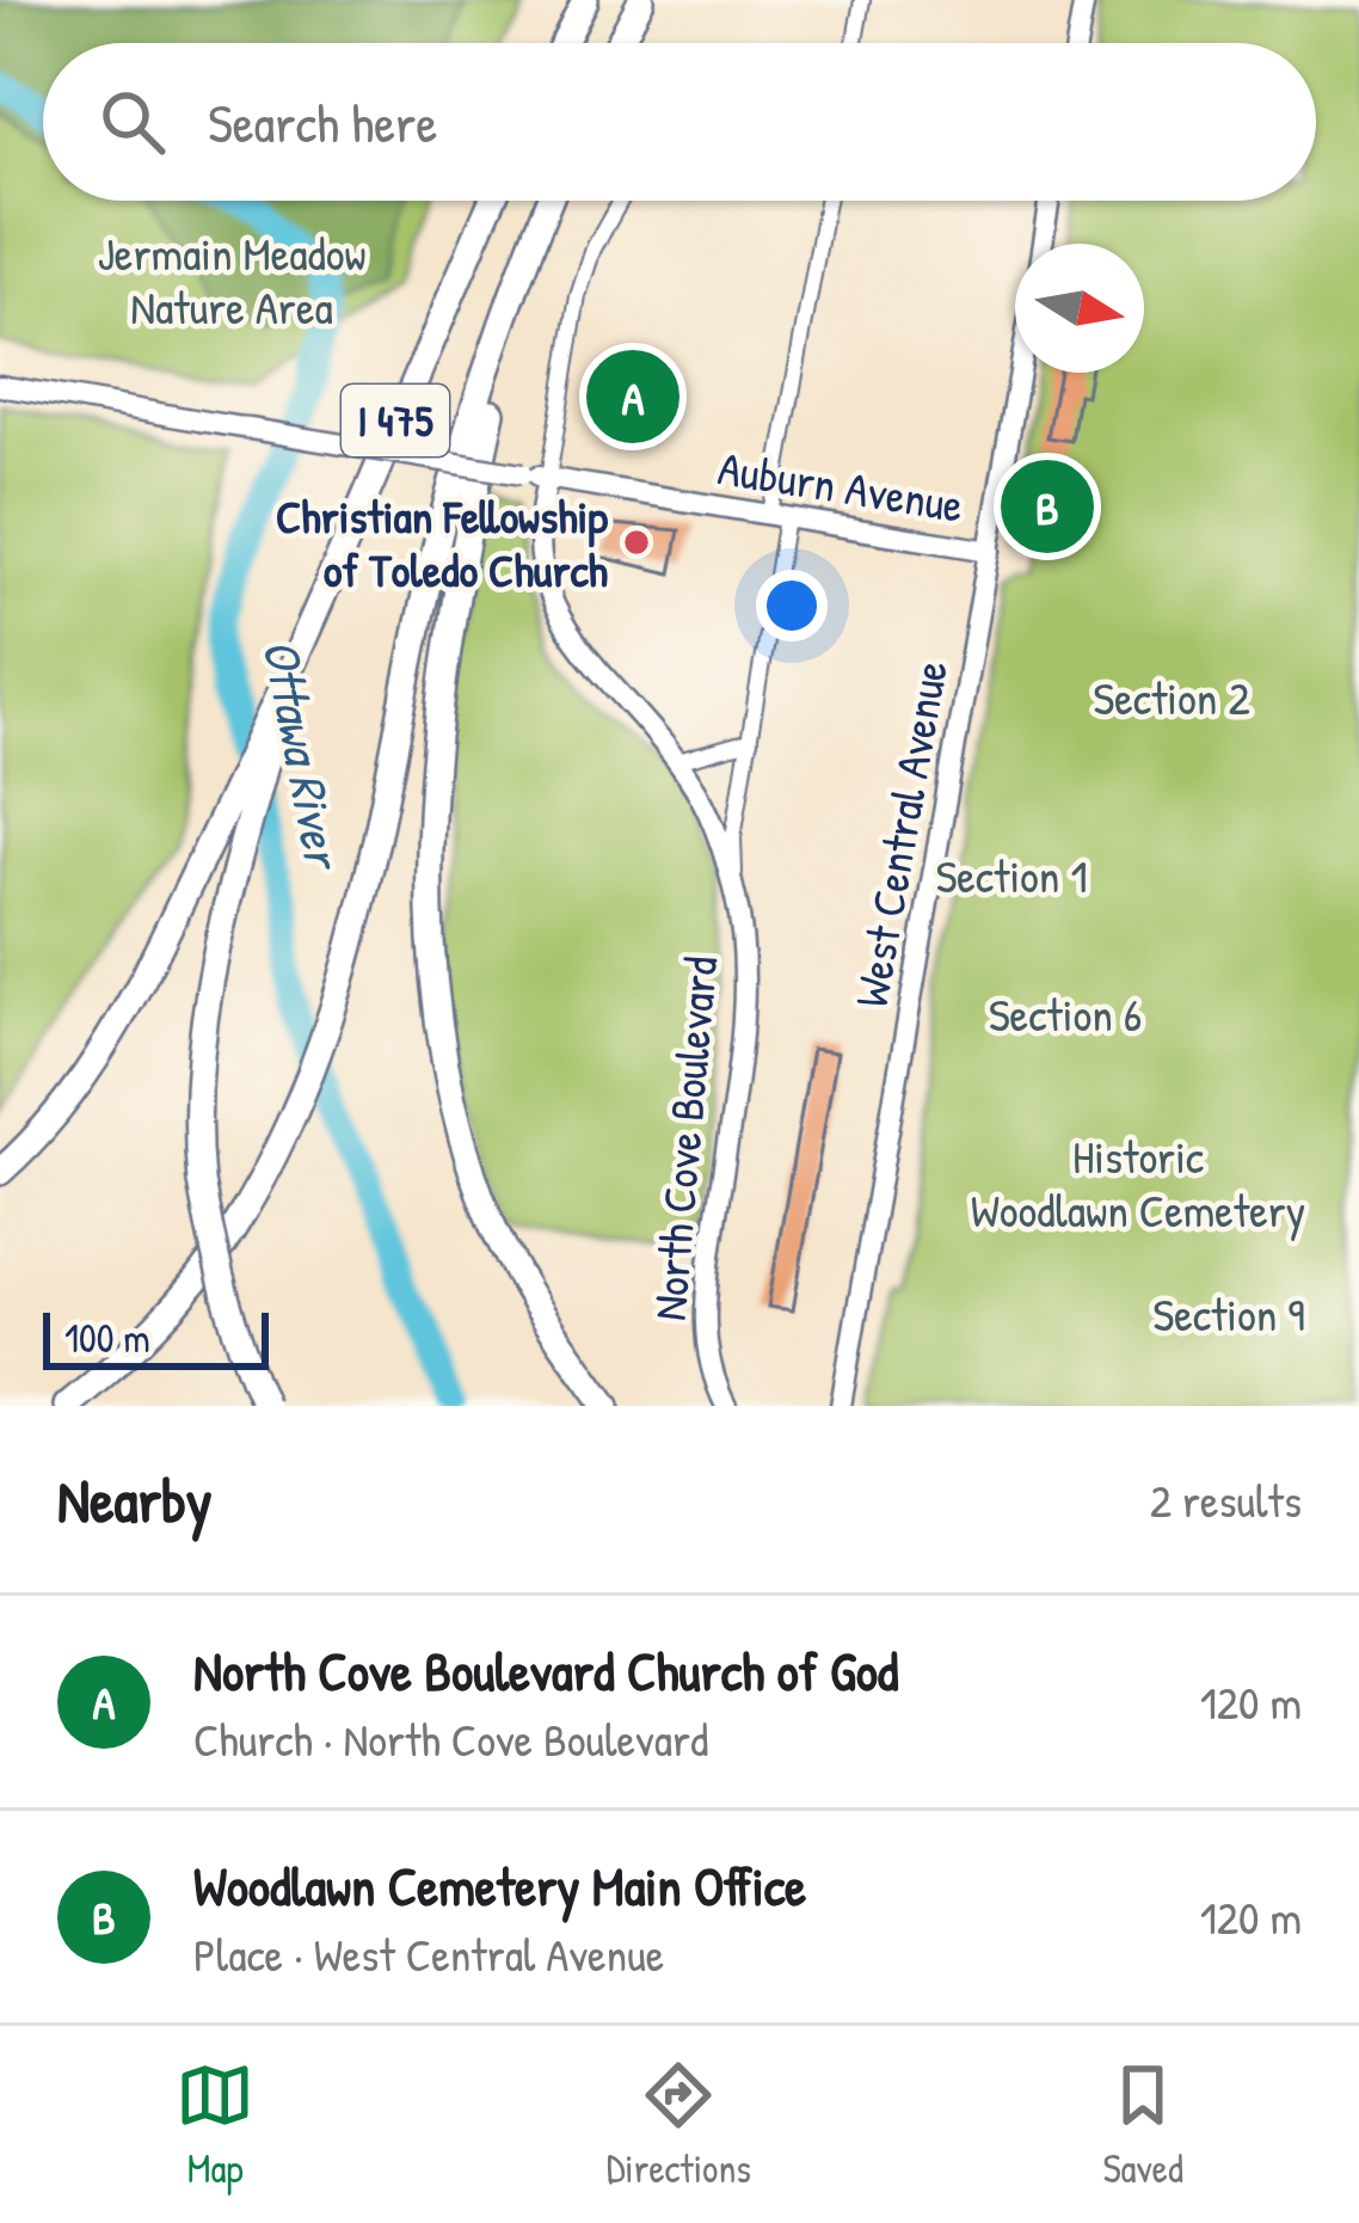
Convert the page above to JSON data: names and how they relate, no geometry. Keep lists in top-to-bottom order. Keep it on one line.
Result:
{"streets":{"highway":["I 475"],"street":["Auburn Avenue","West Central Avenue","North Cove Boulevard"]},"crossings":[["Auburn Avenue","West Central Avenue"],["Auburn Avenue","North Cove Boulevard"]],"water":["Ottawa River"],"parks":["Jermain Meadow Nature Area","Section 2","Section 1","Section 6","Historic Woodlawn Cemetery","Section 9"],"places":["Christian Fellowship of Toledo Church"],"scale_bar":"100 m","north":"right","page":{"search":"Search here","pins":["A","B"],"scale":"100 m","heading":["Nearby","2 results"],"list":[{"mark":"A","name":"North Cove Boulevard Church of God","note":"Church · North Cove Boulevard","value":"120 m"},{"mark":"B","name":"Woodlawn Cemetery Main Office","note":"Place · West Central Avenue","value":"120 m"}],"nav":["Map","Directions","Saved"]}}
